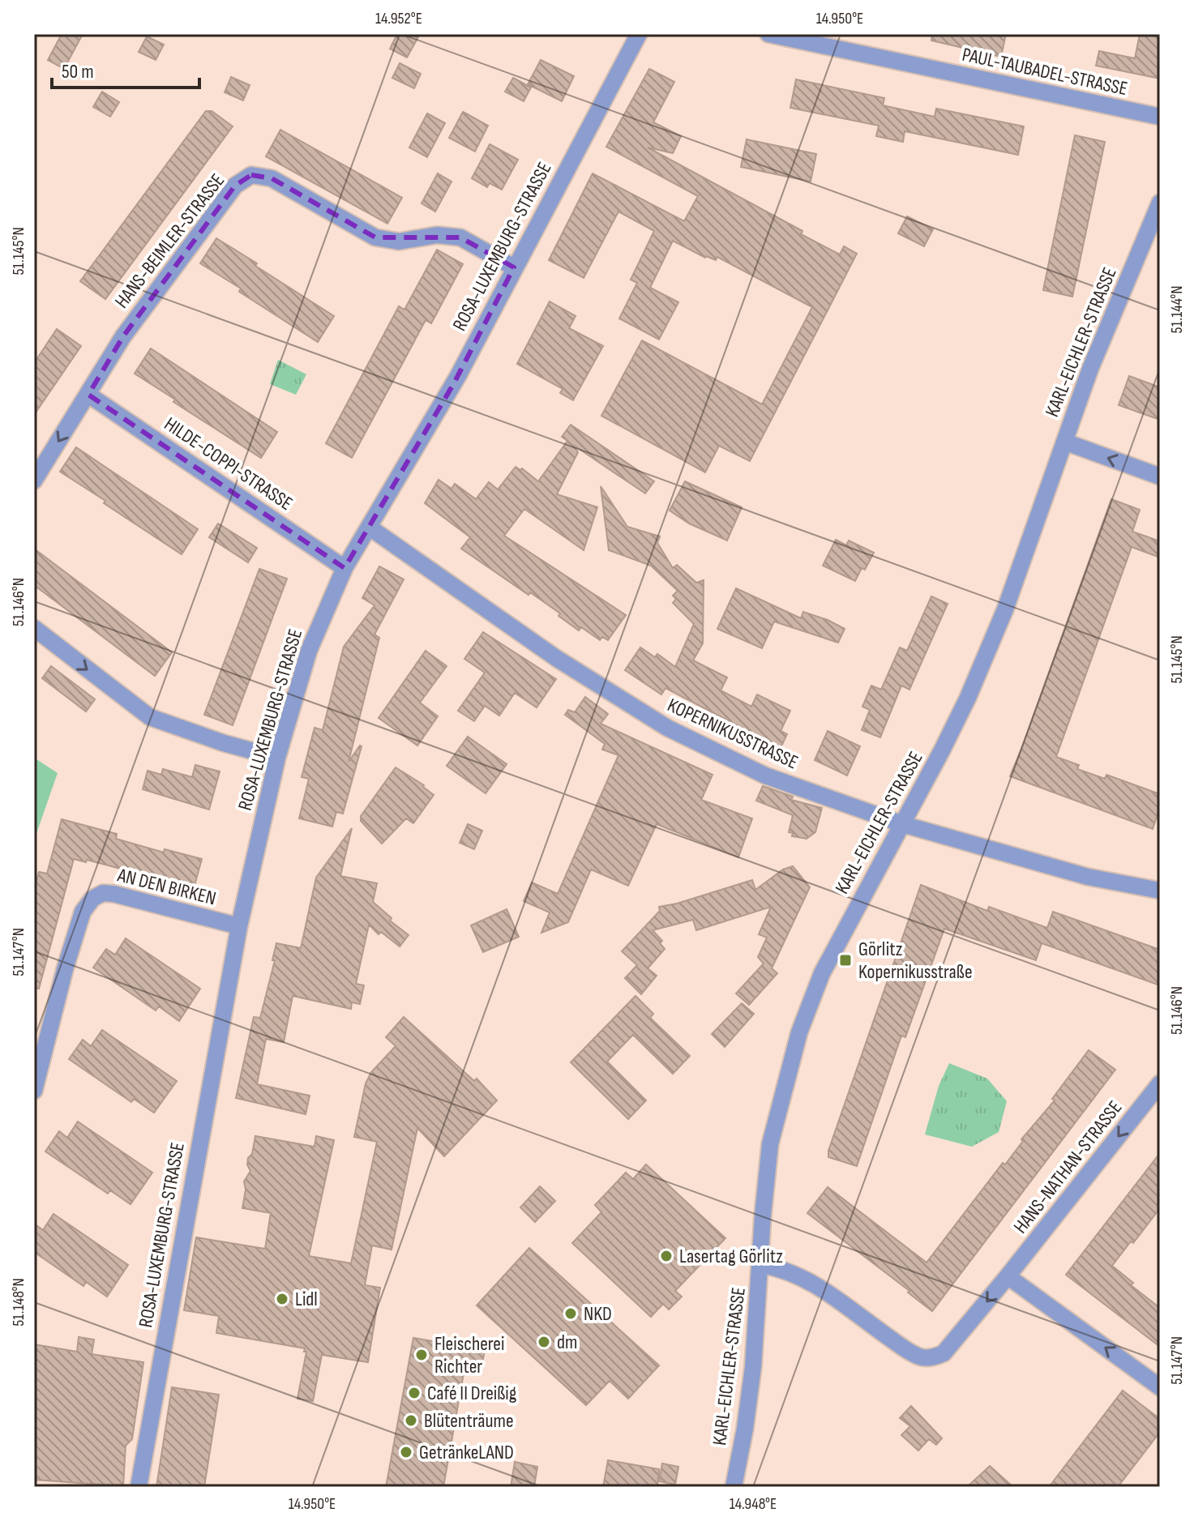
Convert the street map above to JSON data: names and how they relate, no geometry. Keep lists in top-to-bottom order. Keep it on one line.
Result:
{"streets":{"street":["PAUL-TAUBADEL-STRASSE","HANS-BEIMLER-STRASSE","ROSA-LUXEMBURG-STRASSE","KARL-EICHLER-STRASSE","HILDE-COPPI-STRASSE","KOPERNIKUSSTRASSE","AN DEN BIRKEN","HANS-NATHAN-STRASSE"]},"crossings":[["HANS-BEIMLER-STRASSE","ROSA-LUXEMBURG-STRASSE"],["HANS-BEIMLER-STRASSE","HILDE-COPPI-STRASSE"],["ROSA-LUXEMBURG-STRASSE","HILDE-COPPI-STRASSE"],["ROSA-LUXEMBURG-STRASSE","KOPERNIKUSSTRASSE"],["ROSA-LUXEMBURG-STRASSE","AN DEN BIRKEN"],["KARL-EICHLER-STRASSE","KOPERNIKUSSTRASSE"],["KARL-EICHLER-STRASSE","HANS-NATHAN-STRASSE"]],"places":{"transit":["Görlitz Kopernikusstraße"],"other":["Lasertag Görlitz","Lidl","NKD","dm","Fleischerei Richter","Café II Dreißig","Blütenträume","GetränkeLAND"]},"scale_bar":"50 m","coordinates":["14.952°E","14.950°E","51.145°N","51.144°N","51.146°N","51.147°N","51.148°N","14.948°E"]}
